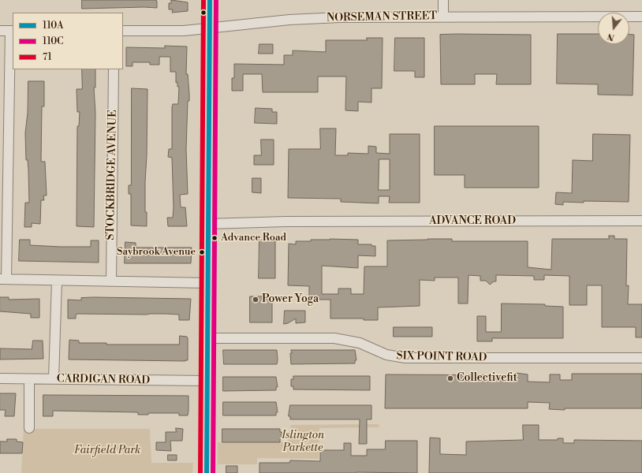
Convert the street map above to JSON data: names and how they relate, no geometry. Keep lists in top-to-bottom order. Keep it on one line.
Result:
{"streets":{"street":["NORSEMAN STREET","STOCKBRIDGE AVENUE","ADVANCE ROAD","SIX POINT ROAD","CARDIGAN ROAD"]},"parks":["Islington Parkette","Fairfield Park"],"places":["Advance Road","Saybrook Avenue","Power Yoga","Collectivefit"],"lines":["transit line 110A","transit line 110C","transit line 71"],"legend":["110A","110C","71"],"north":"bottom"}
